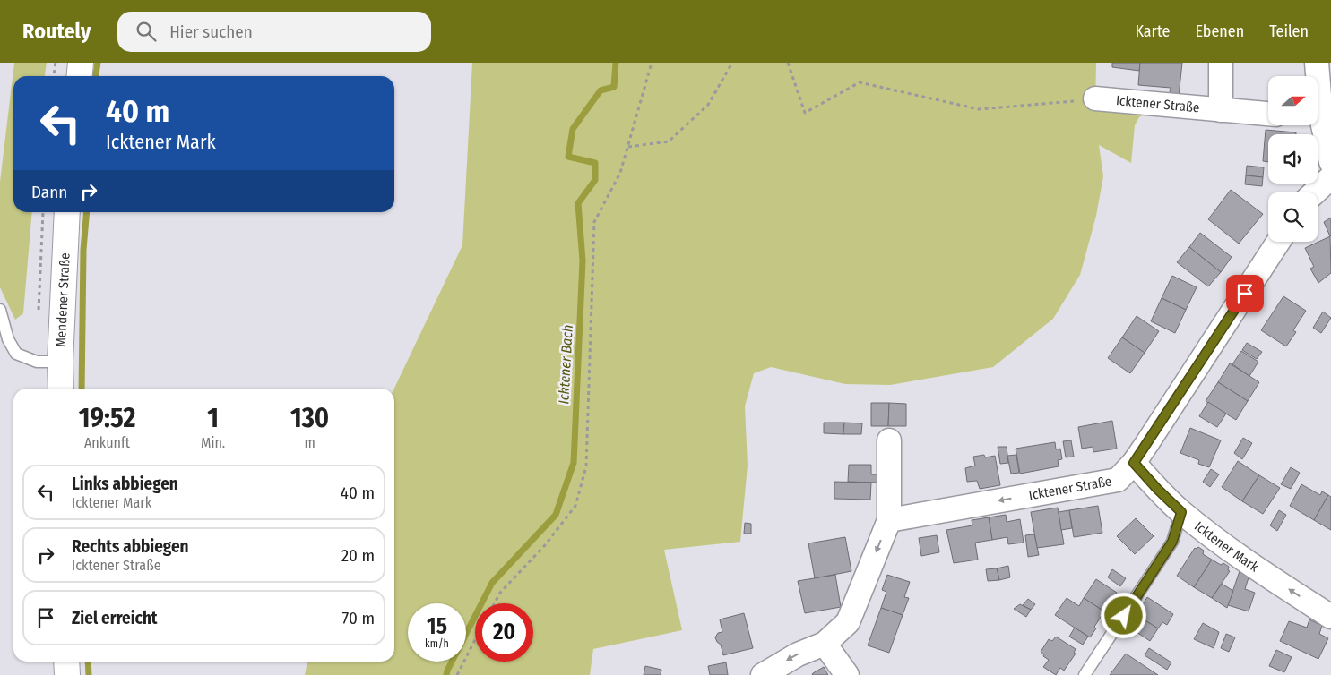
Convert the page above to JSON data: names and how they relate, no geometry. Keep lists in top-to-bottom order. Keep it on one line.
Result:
{"streets":{"main road":["Mendener Straße"],"street":["Icktener Straße","Icktener Mark"]},"crossings":[["Icktener Straße","Icktener Mark"]],"one_way":["Icktener Straße","Icktener Mark"],"water":["Icktener Bach"],"north":"right","page":{"header":"Routely","search":"Hier suchen","nav":["Karte","Ebenen","Teilen"],"turn":["40 m","Icktener Mark"],"then":"Dann","eta":["19:52","Ankunft","1","Min.","130","m"],"list":[{"name":"Links abbiegen","note":"Icktener Mark","value":"40 m"},{"name":"Rechts abbiegen","note":"Icktener Straße","value":"20 m"},{"name":"Ziel erreicht","value":"70 m"}],"speed":"15 km/h","limit":"20"}}
